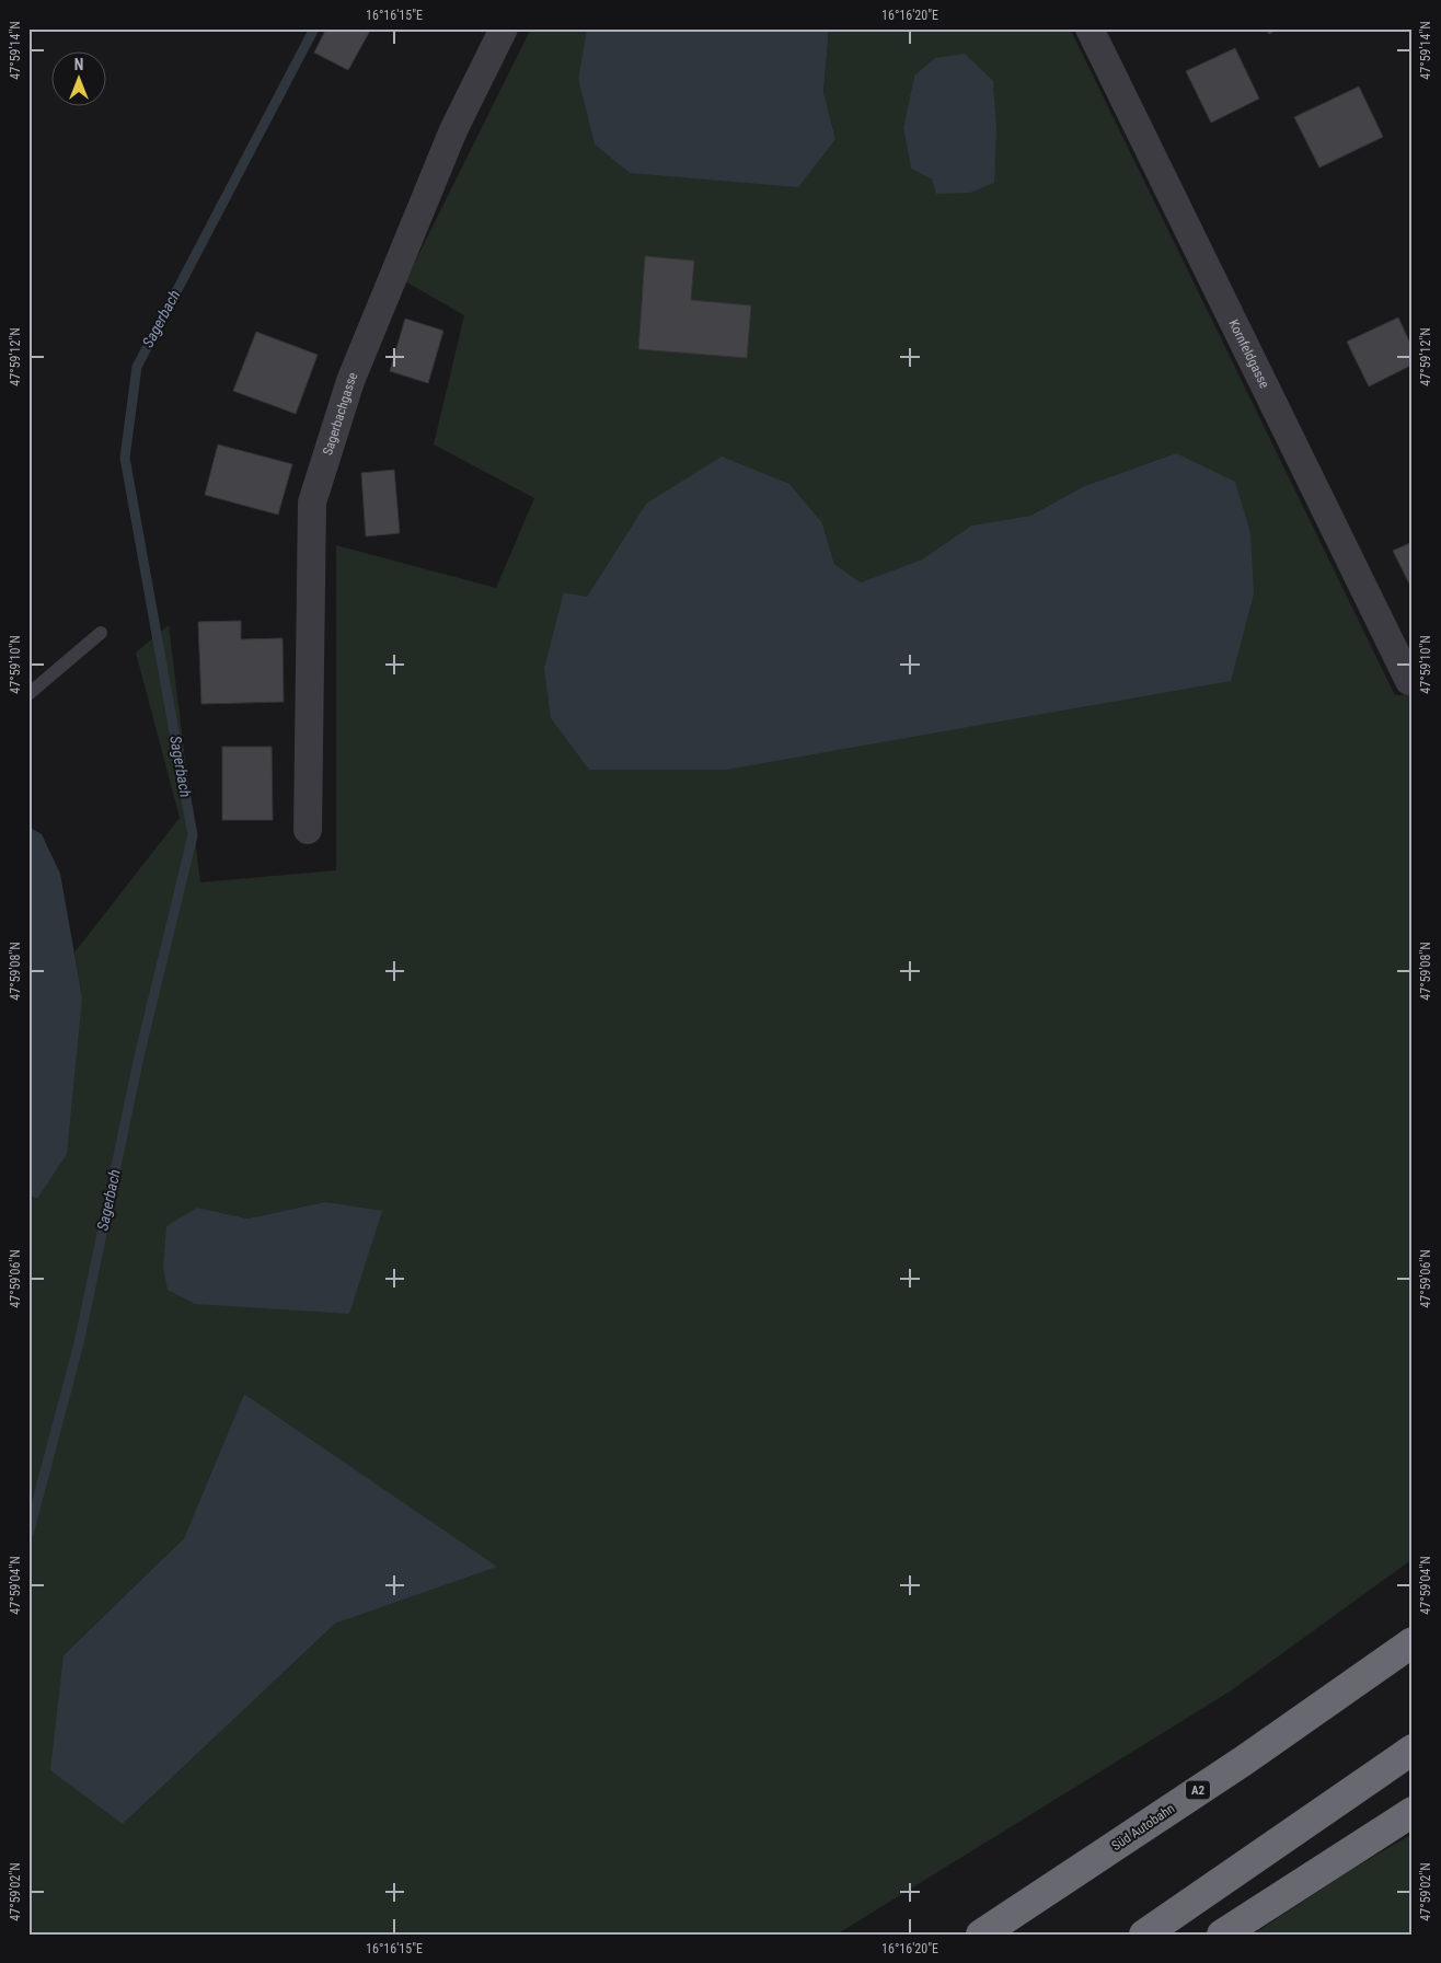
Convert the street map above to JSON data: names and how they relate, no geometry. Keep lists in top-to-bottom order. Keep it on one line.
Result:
{"streets":{"highway":["A2","Süd Autobahn"],"street":["Kornfeldgasse","Sagerbachgasse"]},"water":["Sagerbach"],"north":"top","coordinates":["16°16'15\"E","16°16'20\"E","47°59'14\"N","47°59'12\"N","47°59'10\"N","47°59'08\"N","47°59'06\"N","47°59'04\"N","47°59'02\"N"]}
